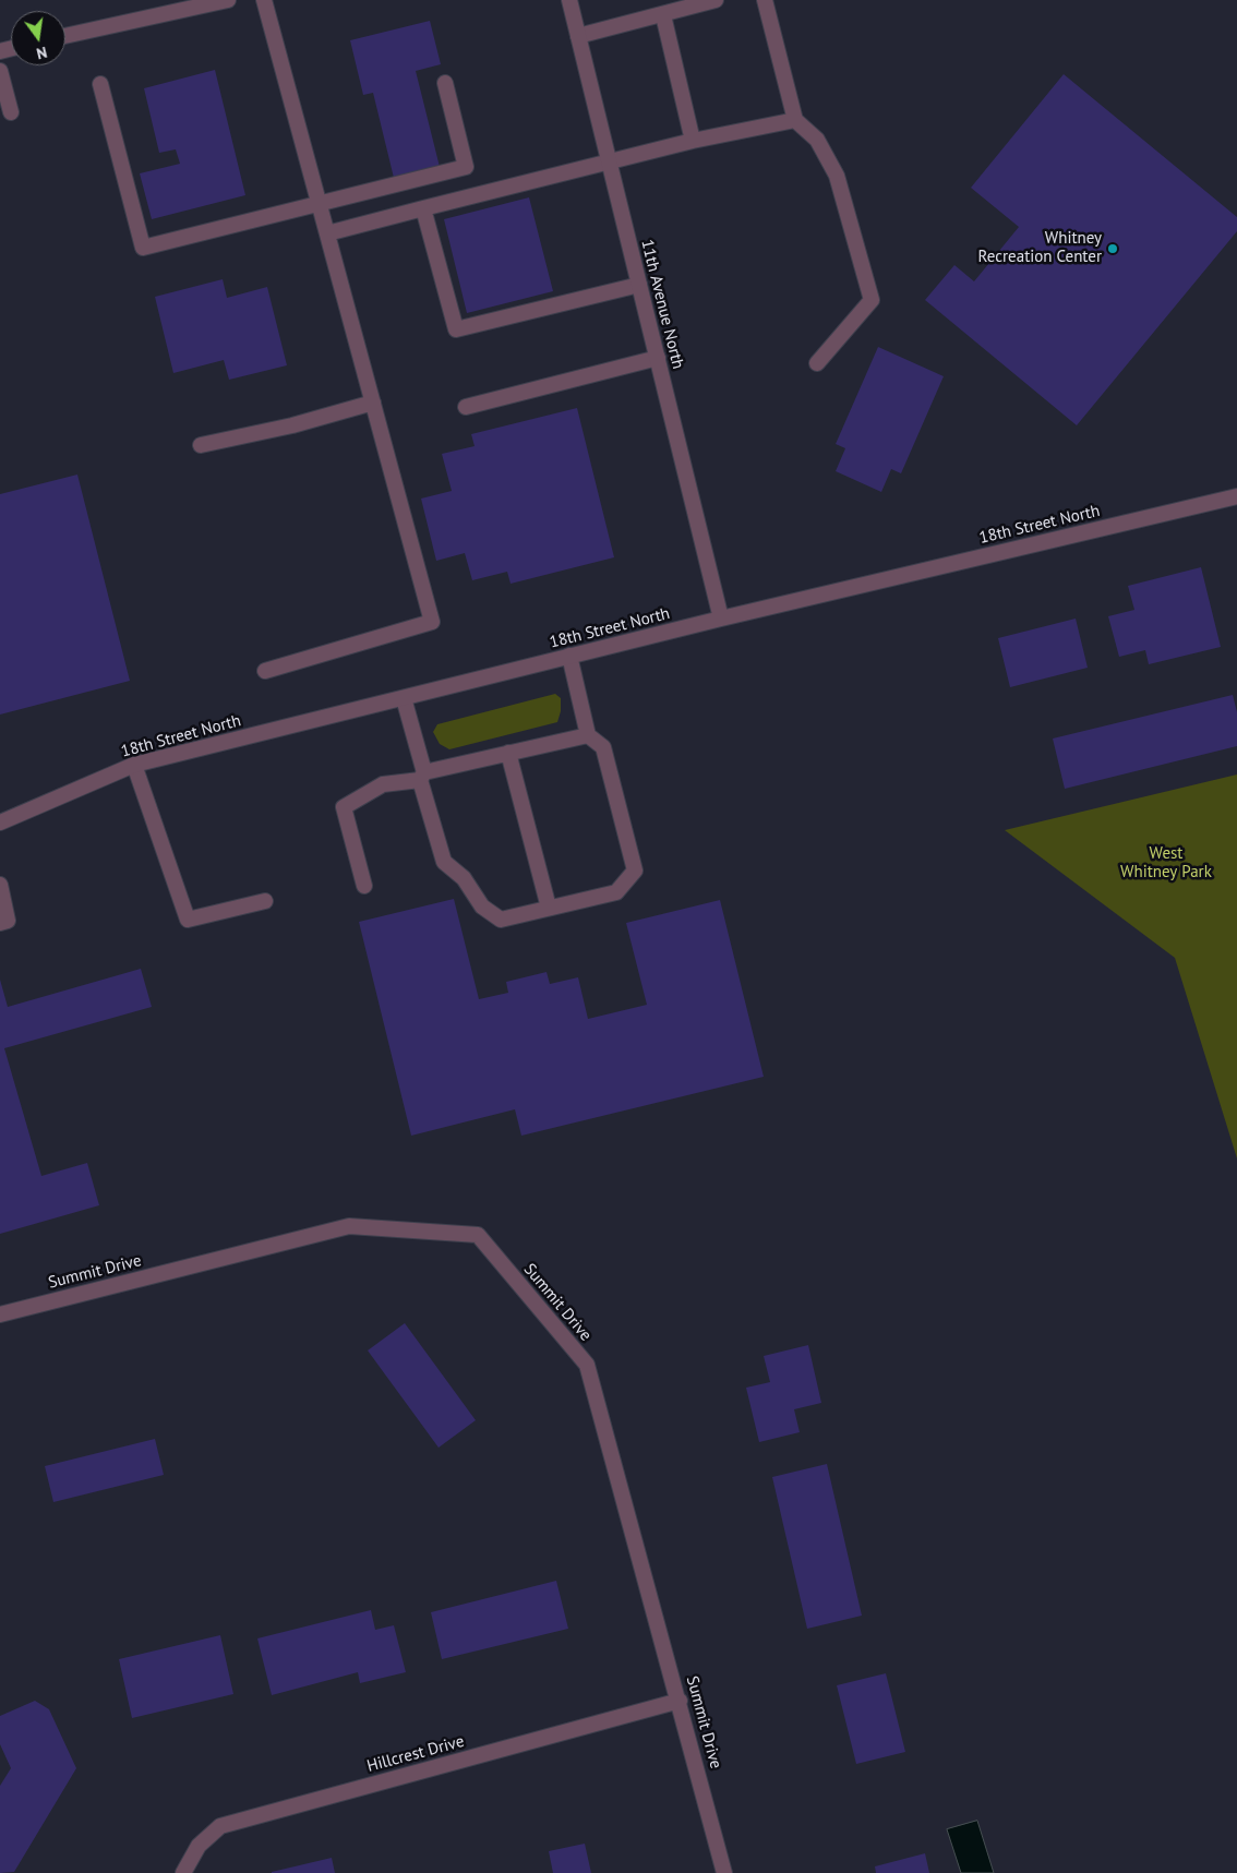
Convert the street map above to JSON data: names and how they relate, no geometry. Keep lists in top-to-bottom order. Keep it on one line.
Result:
{"streets":{"street":["11th Avenue North","18th Street North","Summit Drive","Hillcrest Drive"]},"crossings":[["11th Avenue North","18th Street North"],["Summit Drive","Hillcrest Drive"]],"parks":["West Whitney Park"],"places":["Whitney Recreation Center"],"north":"bottom"}
